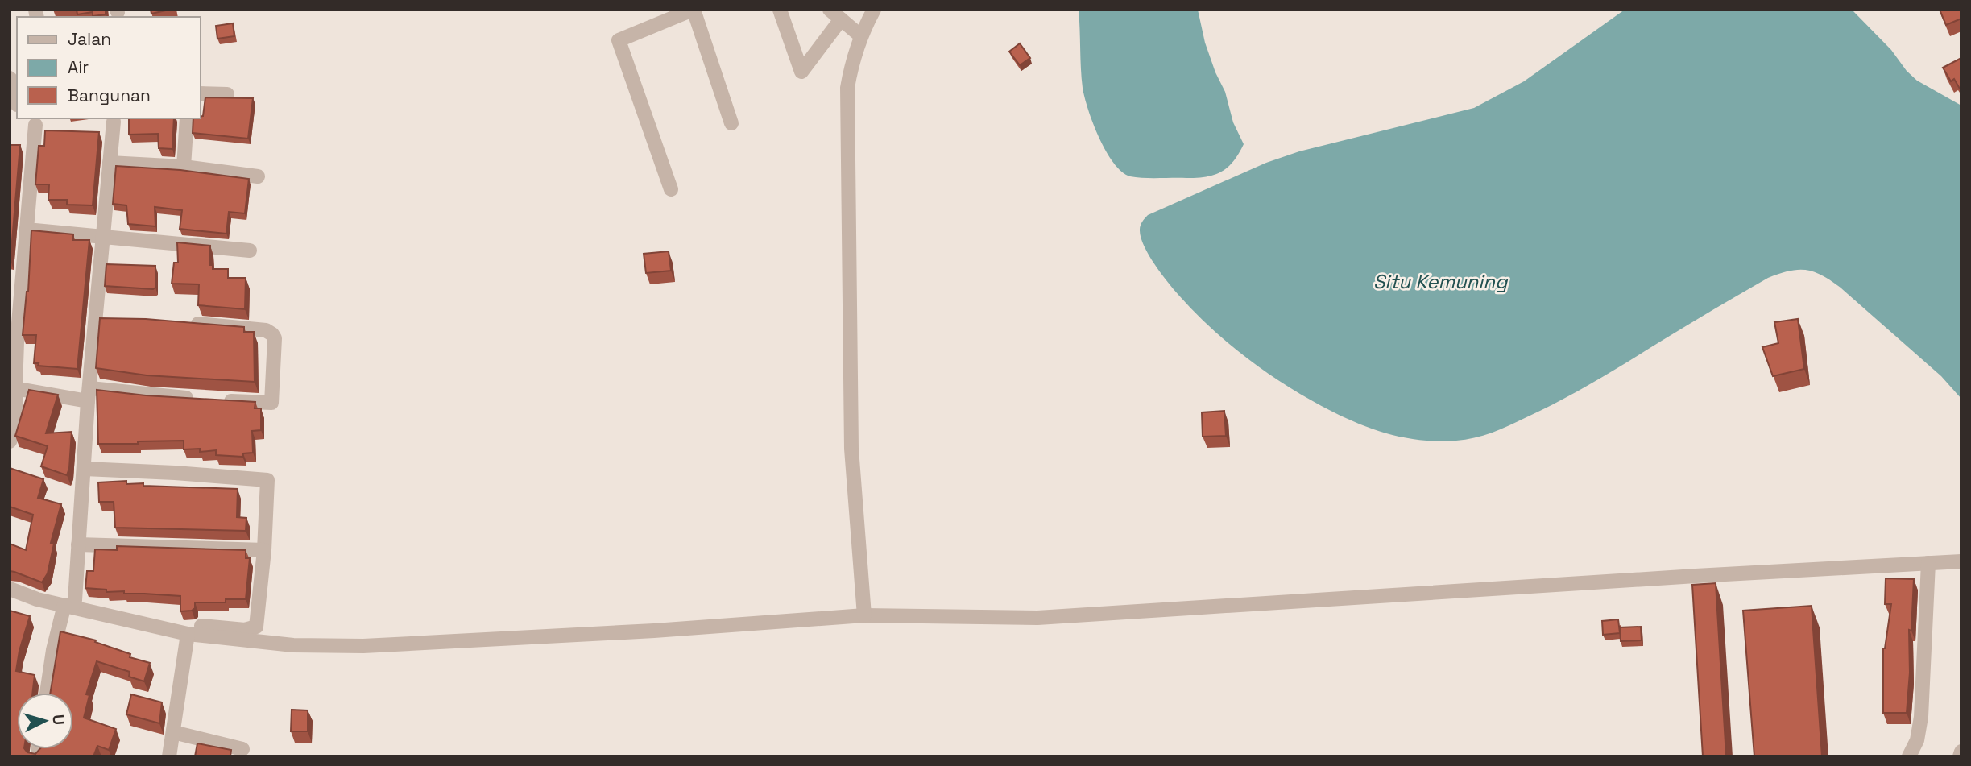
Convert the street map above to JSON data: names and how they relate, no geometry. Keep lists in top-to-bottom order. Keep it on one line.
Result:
{"water":["Situ Kemuning"],"legend":["Jalan","Air","Bangunan"],"north":"right"}
